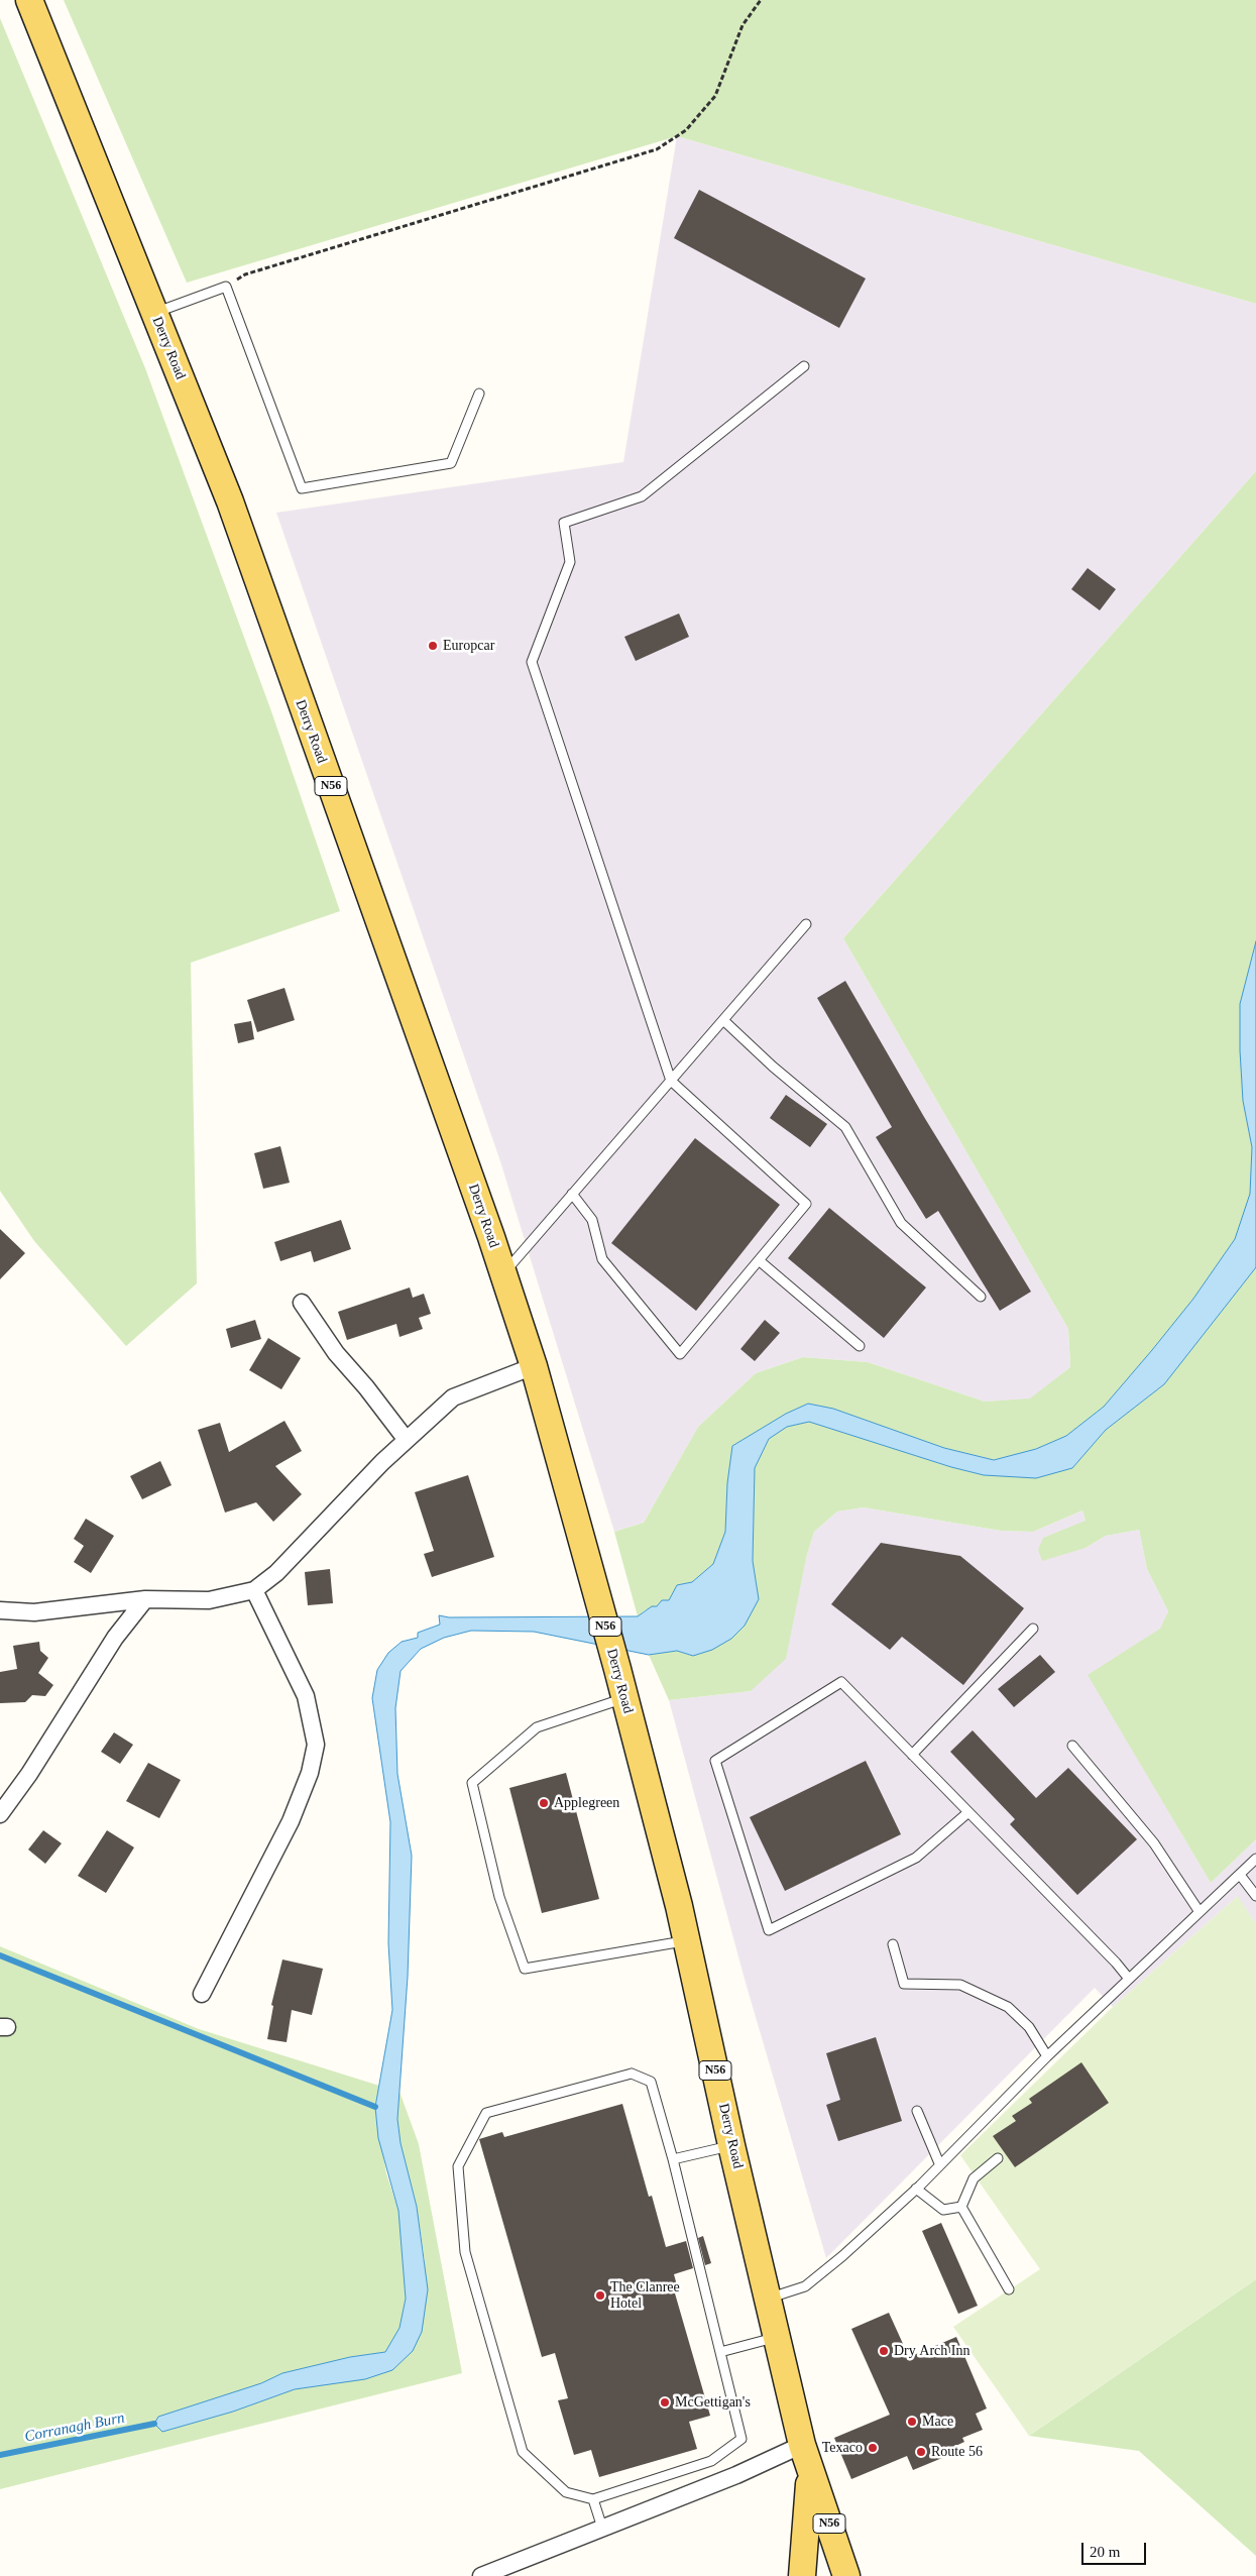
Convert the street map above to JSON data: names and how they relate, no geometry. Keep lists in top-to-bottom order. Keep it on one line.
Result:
{"streets":{"main road":["Derry Road","N56"]},"water":["Corranagh Burn"],"places":["Europcar","Applegreen","The Clanree Hotel","Dry Arch Inn","McGettigan's","Mace","Texaco","Route 56"],"scale_bar":"20 m"}
